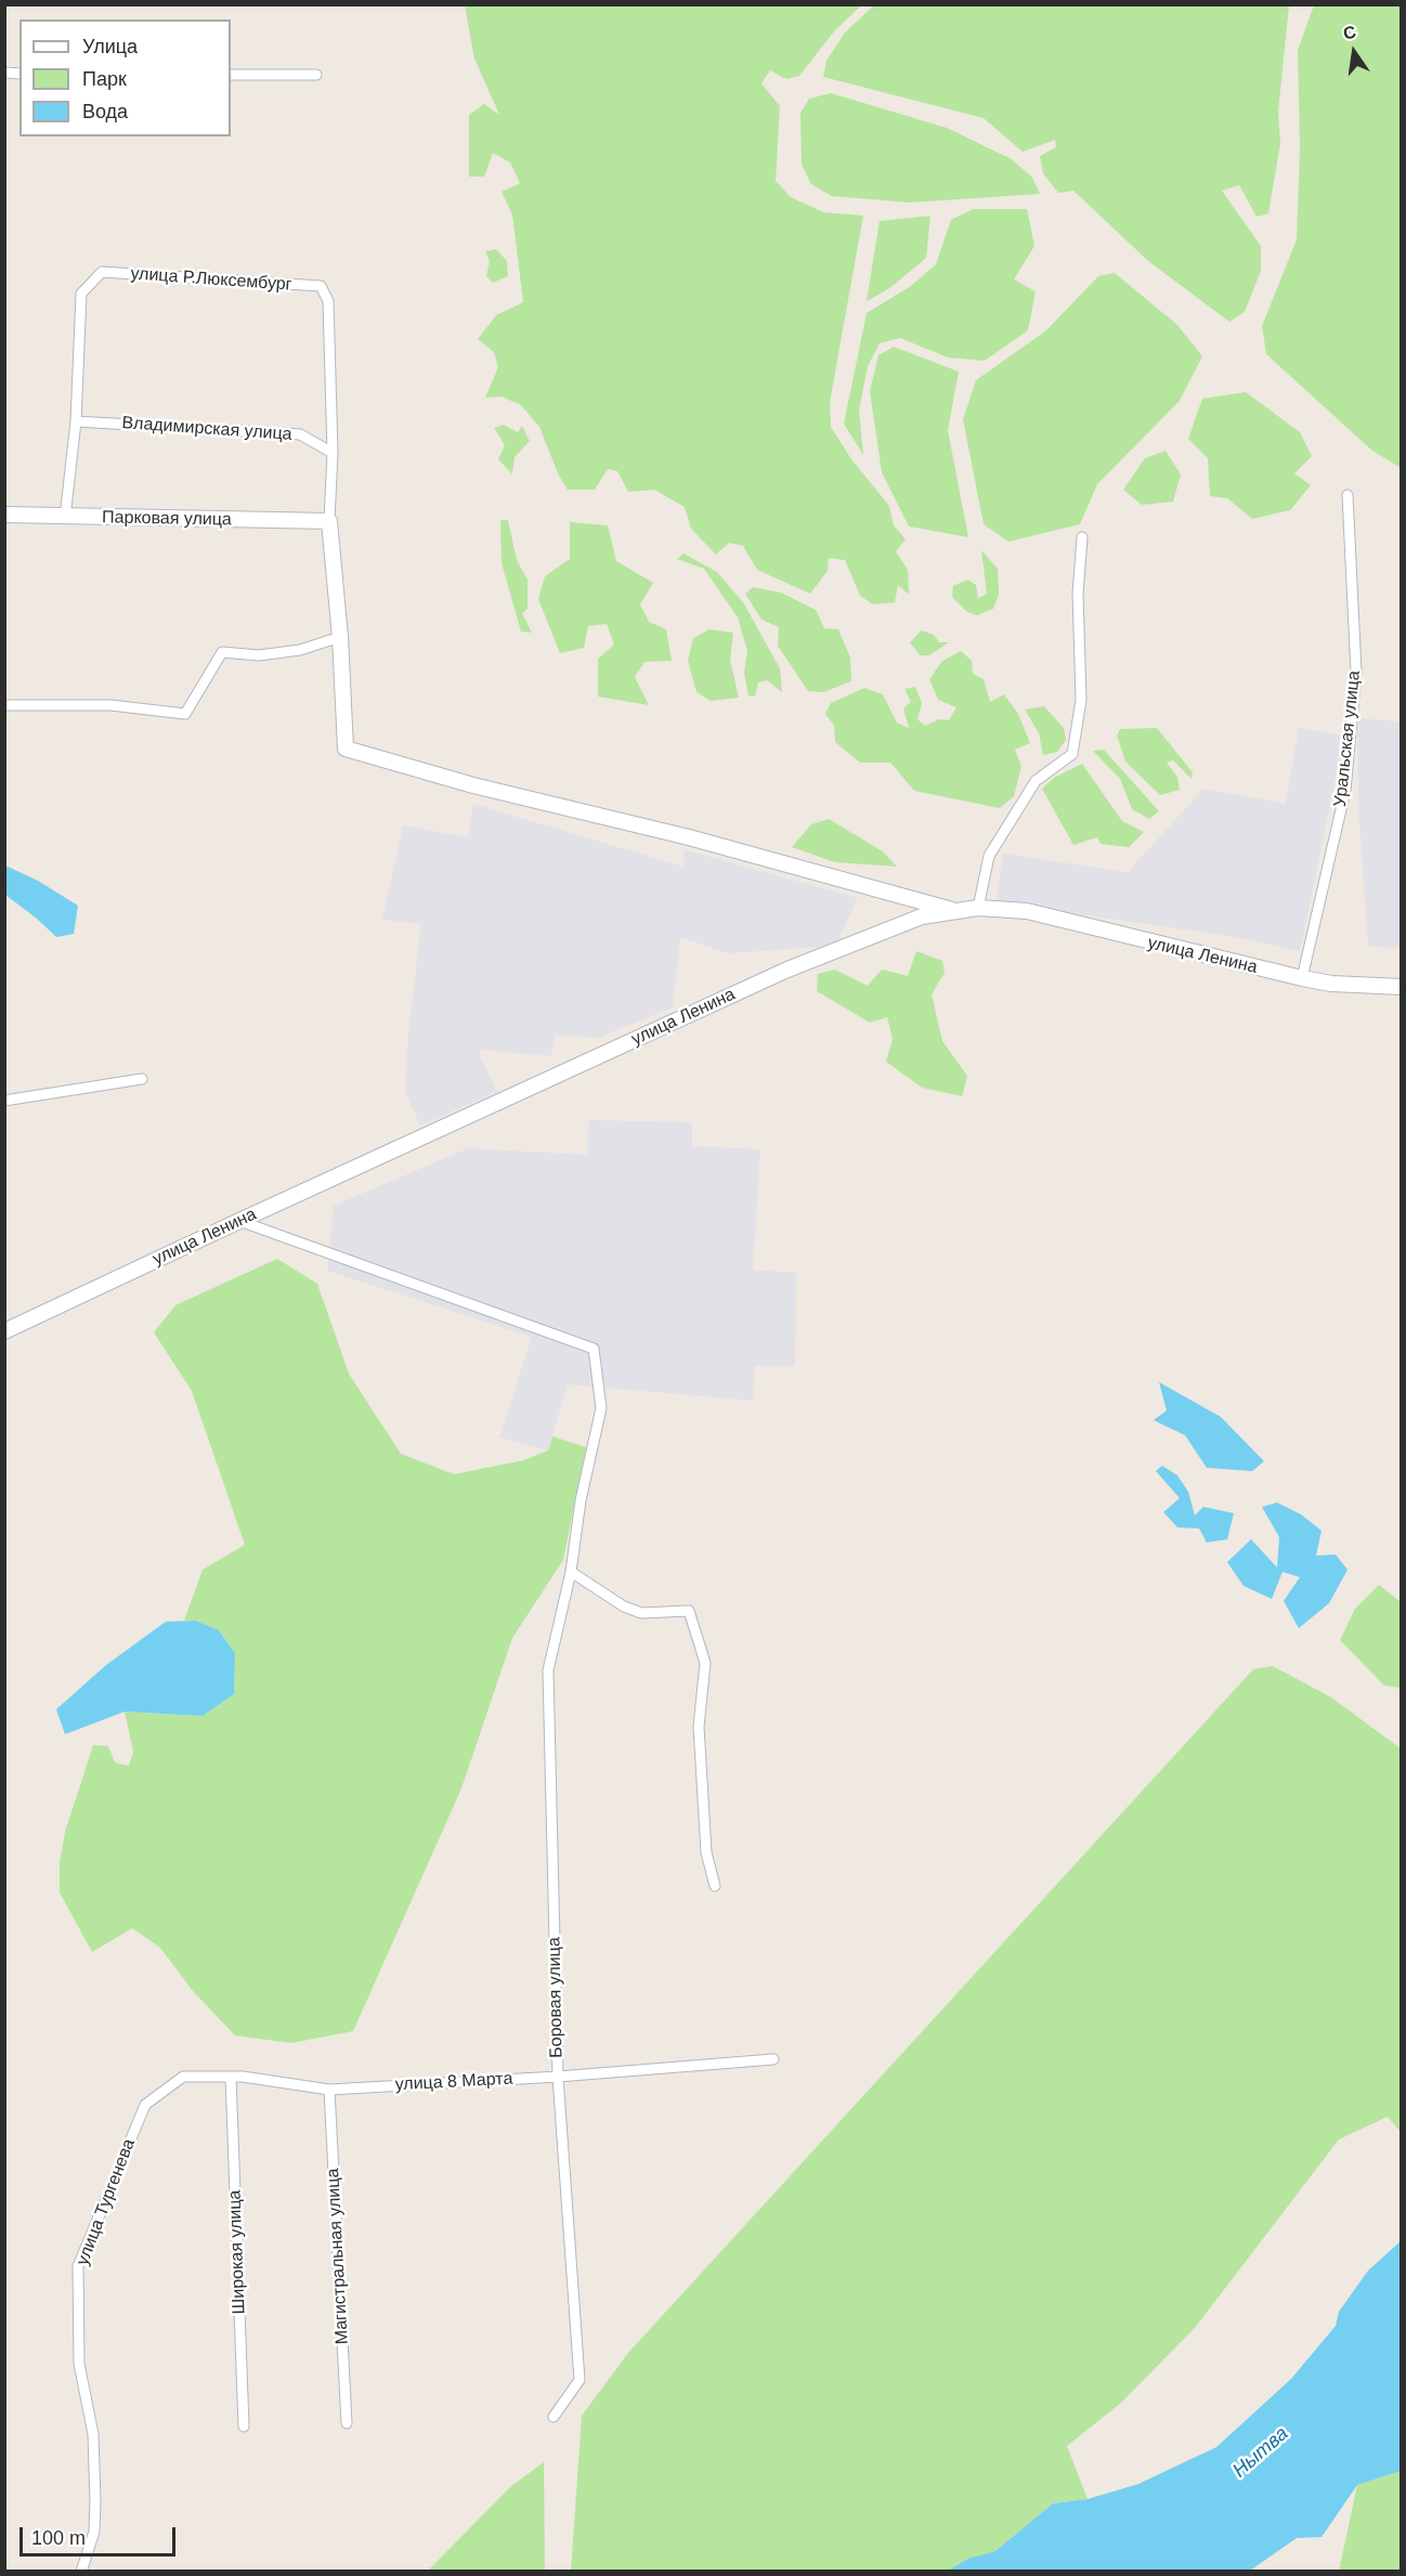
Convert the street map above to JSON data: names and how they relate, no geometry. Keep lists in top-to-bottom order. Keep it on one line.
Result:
{"streets":{"street":["улица Р.Люксембург","Владимирская улица","Парковая улица","Уральская улица","улица Ленина","Боровая улица","улица 8 Марта","улица Тургенева","Широкая улица","Магистральная улица"]},"crossings":[["улица Р.Люксембург","Владимирская улица"],["Уральская улица","улица Ленина"],["улица Ленина","Боровая улица"],["Боровая улица","улица 8 Марта"],["улица 8 Марта","улица Тургенева"],["улица 8 Марта","Широкая улица"],["улица 8 Марта","Магистральная улица"]],"water":["Нытва"],"legend":["Улица","Парк","Вода"],"scale_bar":"100 m","north":"top"}
